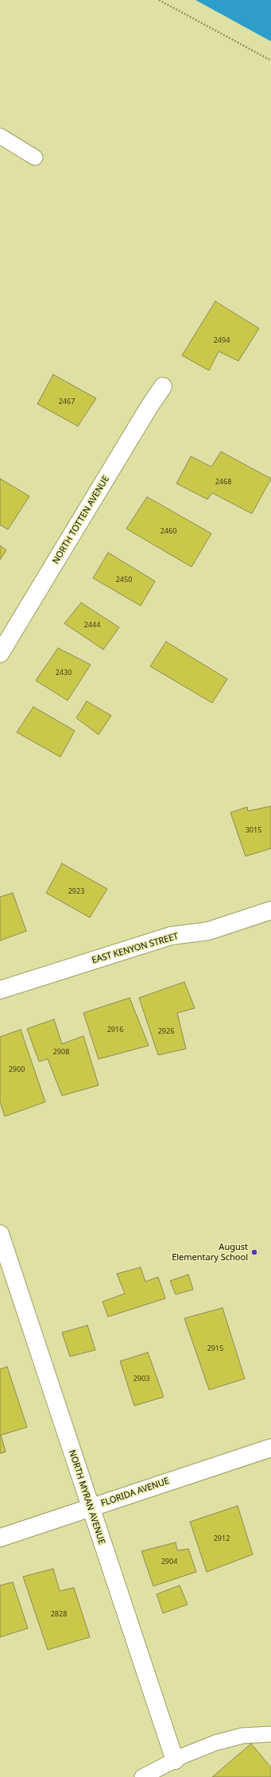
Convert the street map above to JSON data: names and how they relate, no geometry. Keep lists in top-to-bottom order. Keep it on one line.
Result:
{"streets":{"street":["NORTH TOTTEN AVENUE","EAST KENYON STREET","FLORIDA AVENUE","NORTH MYRAN AVENUE"]},"crossings":[["FLORIDA AVENUE","NORTH MYRAN AVENUE"]],"places":["August Elementary School"],"house_numbers":["2494","2467","2468","2460","2450","2444","2430","3015","2923","2916","2926","2908","2900","2915","2903","2912","2904","2828"]}
